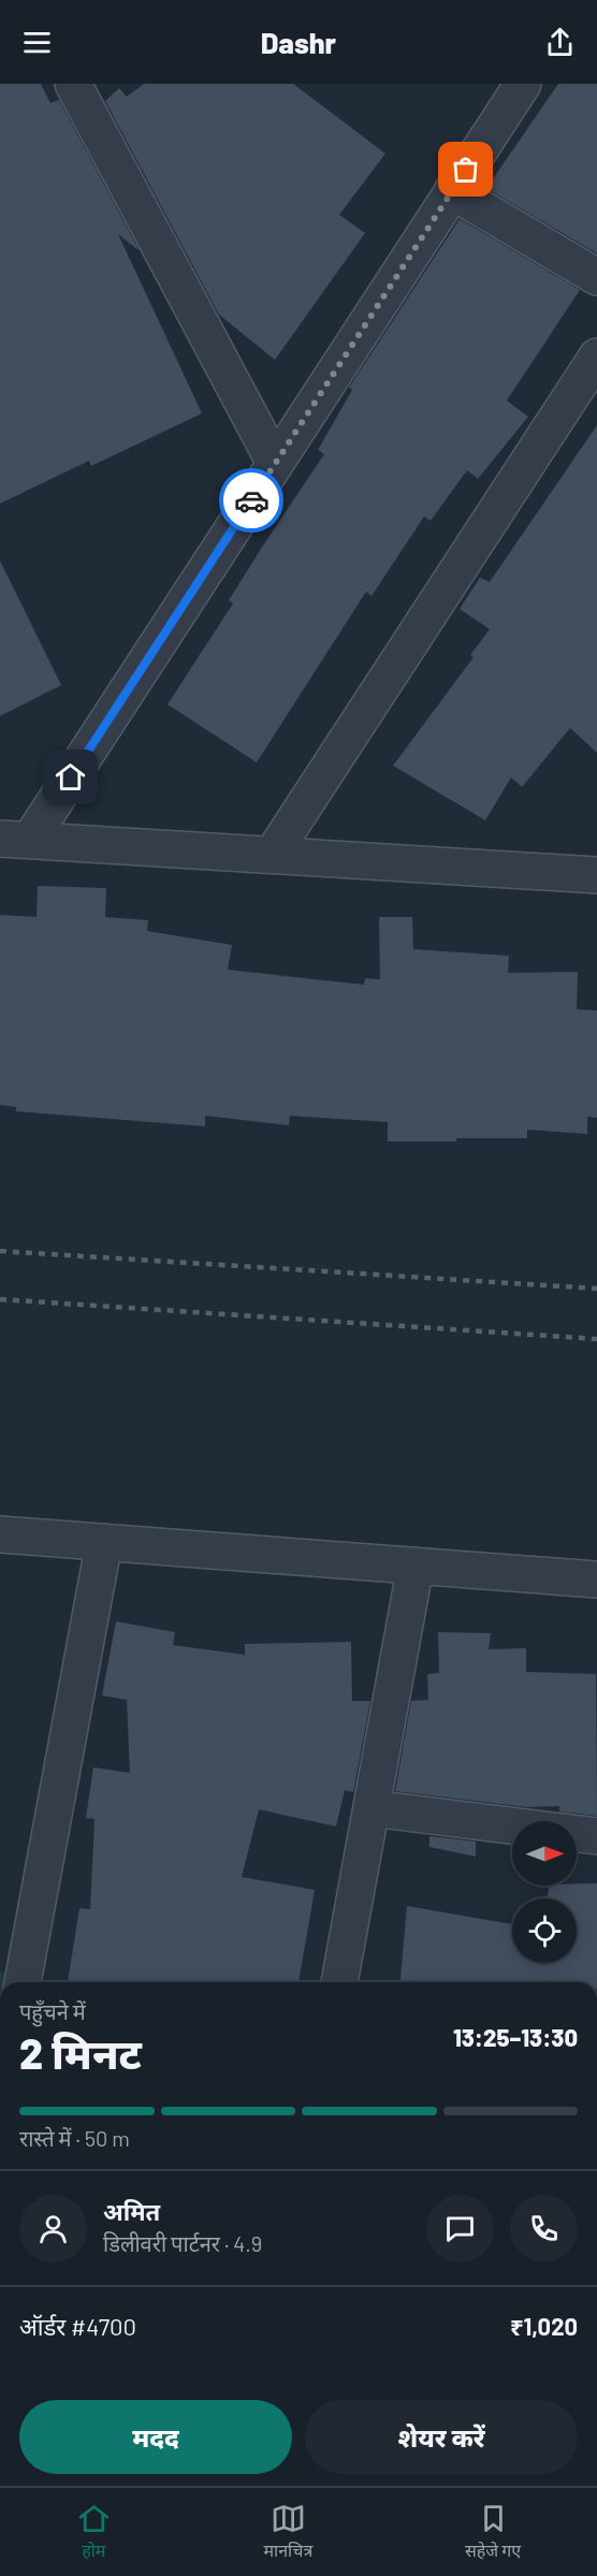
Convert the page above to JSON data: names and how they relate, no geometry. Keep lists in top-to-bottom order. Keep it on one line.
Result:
{"north":"right","page":{"header":"Dashr","heading":["2 मिनट","पहुँचने में","13:25–13:30"],"panel":["अमित","डिलीवरी पार्टनर · 4.9","ऑर्डर #4700","₹1,020"],"bar":"रास्ते में · 50 m","buttons":["मदद","शेयर करें"],"tabs":["होम","मानचित्र","सहेजे गए"]}}
